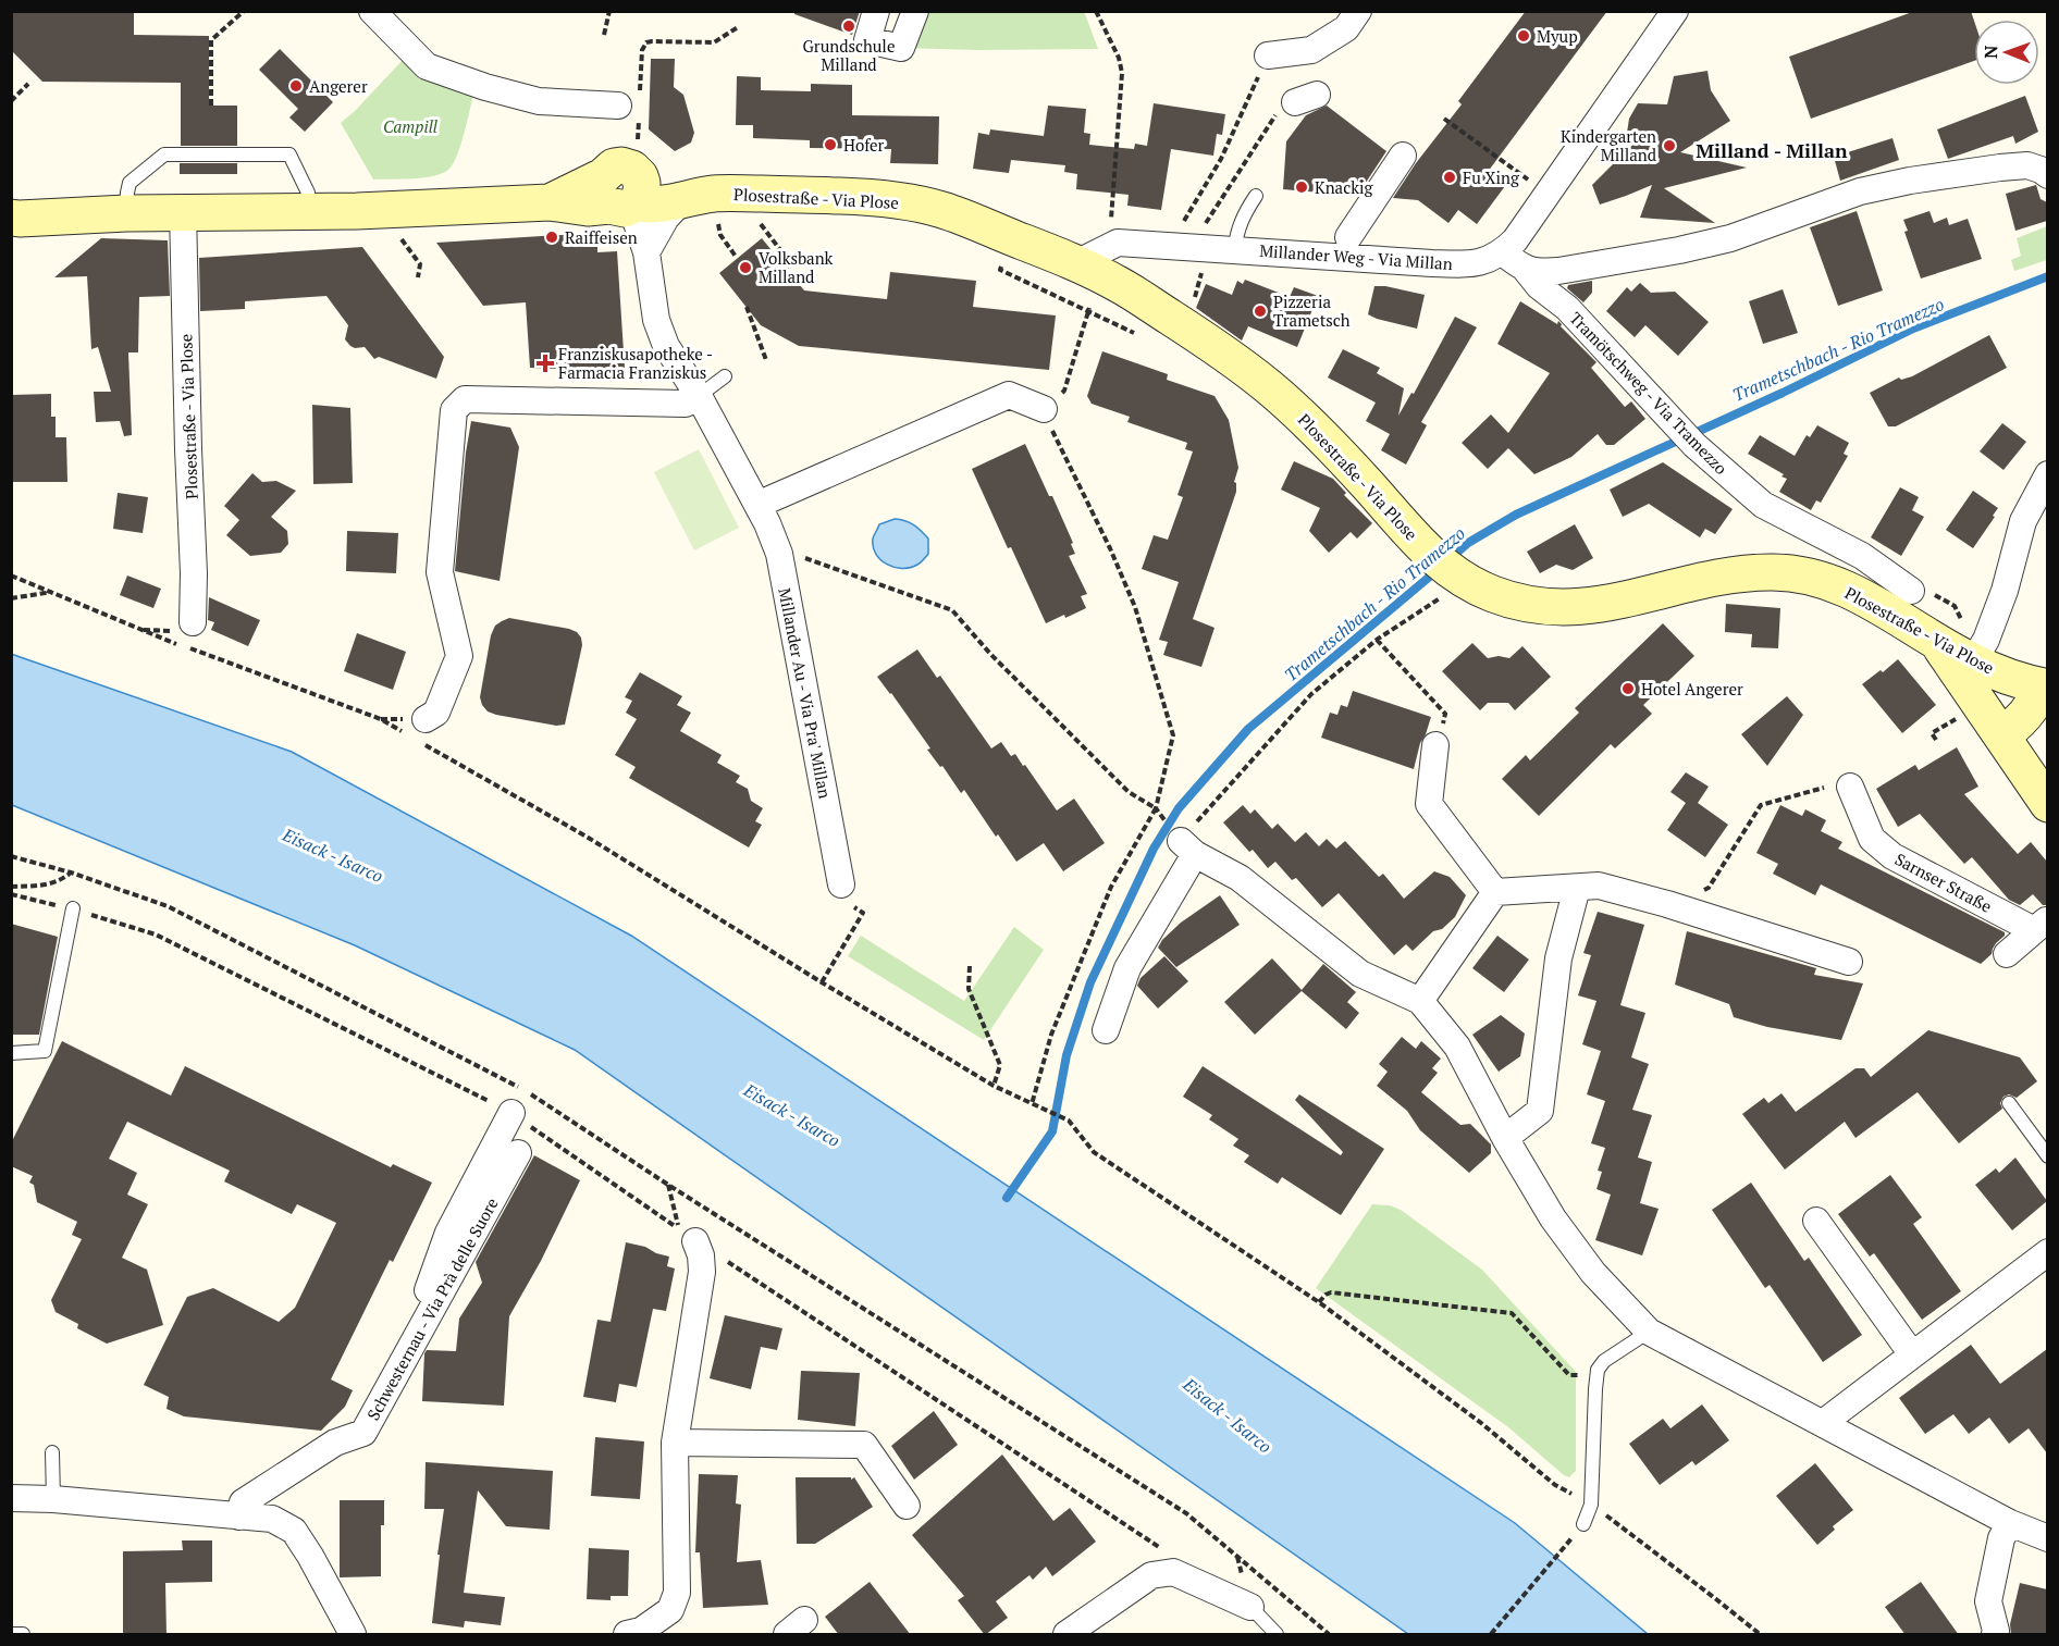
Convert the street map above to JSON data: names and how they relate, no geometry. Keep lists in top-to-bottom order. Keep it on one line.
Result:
{"streets":{"street":["Plosestraße - Via Plose","Millander Weg - Via Millan","Tramötschweg - Via Tramezzo","Millander Au - Via Pra' Millan","Sarnser Straße","Schwesternau - Via Prà delle Suore"]},"crossings":[["Plosestraße - Via Plose","Millander Weg - Via Millan"],["Plosestraße - Via Plose","Millander Au - Via Pra' Millan"]],"districts":["Milland - Millan"],"water":["Trametschbach - Rio Tramezzo","Eisack - Isarco"],"parks":["Campill"],"places":{"other":["Grundschule Milland","Myup","Angerer","Hofer","Kindergarten Milland","Fu Xing","Knackig","Raiffeisen","Volksbank Milland","Pizzeria Trametsch","Hotel Angerer"],"health":["Franziskusapotheke - Farmacia Franziskus"]},"north":"left"}
